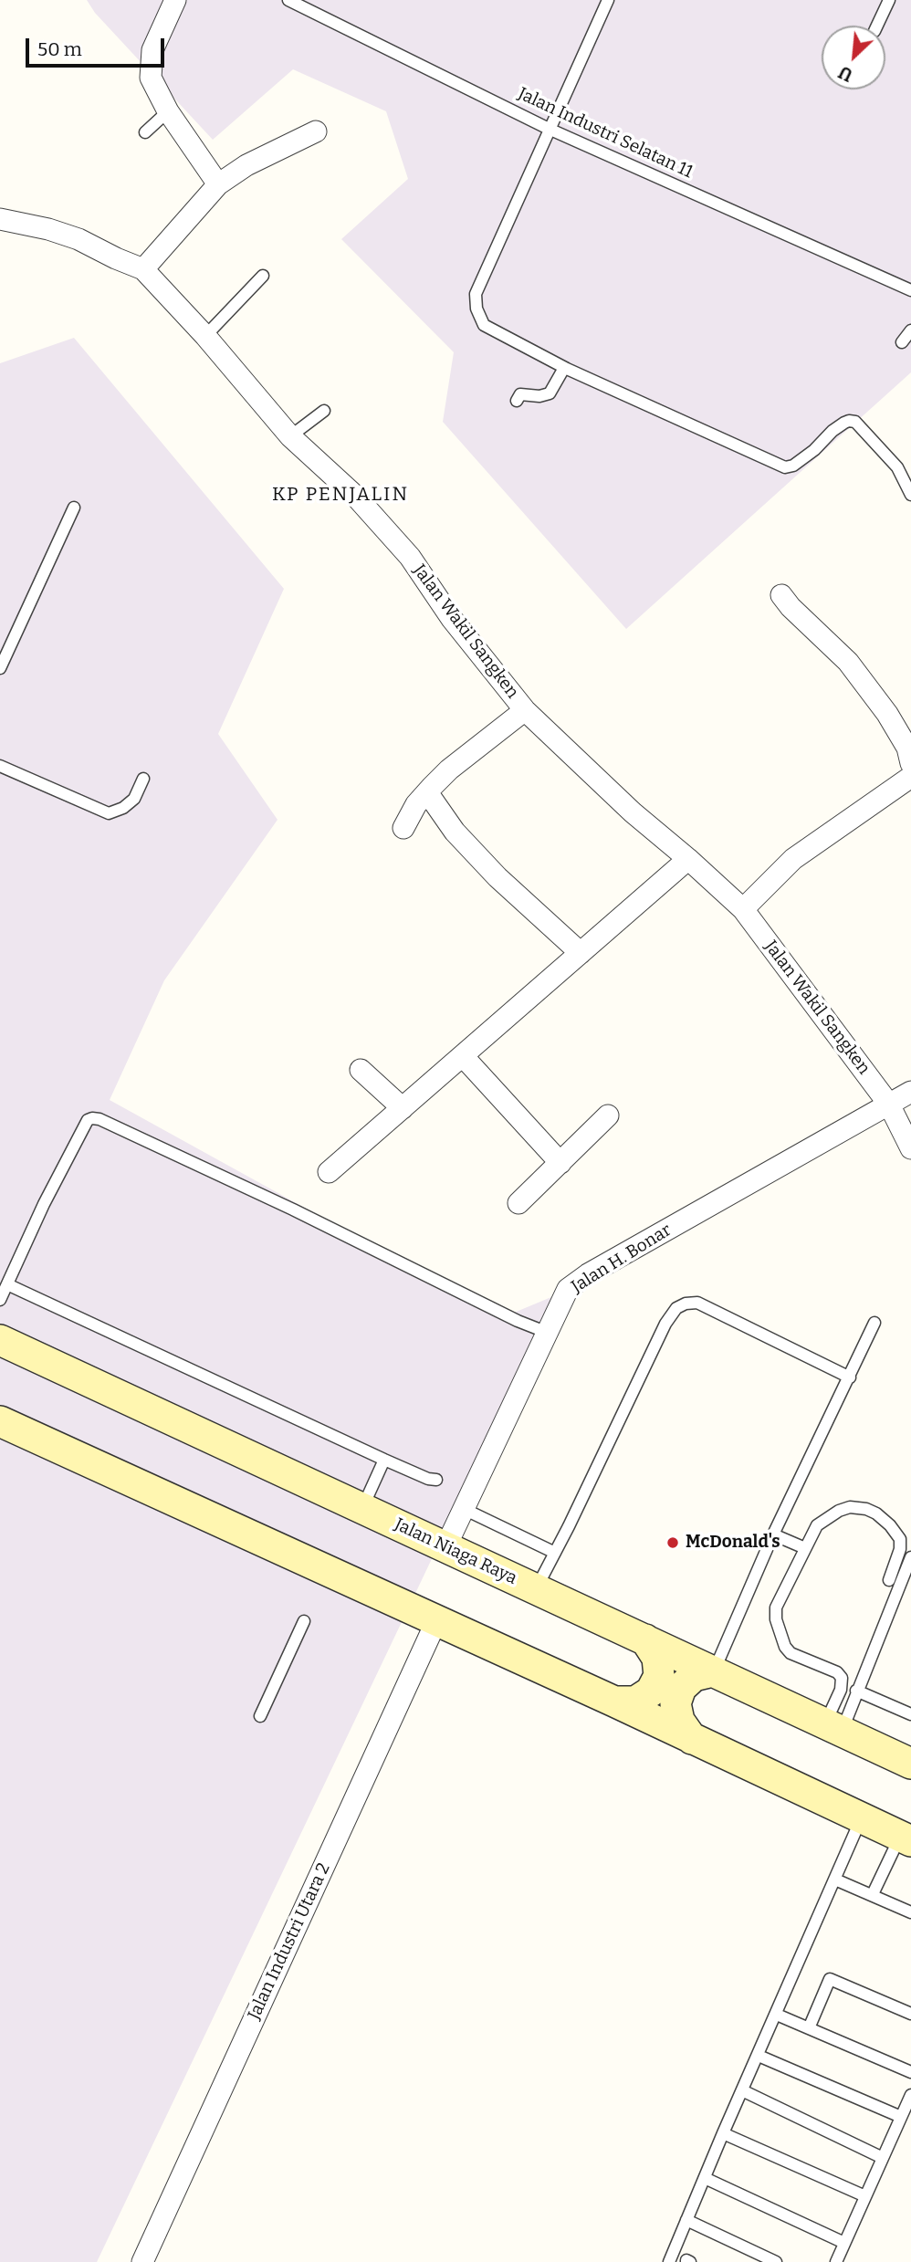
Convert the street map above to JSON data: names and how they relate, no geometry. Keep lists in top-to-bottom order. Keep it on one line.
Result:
{"streets":{"main road":["Jalan Niaga Raya"],"street":["Jalan Wakil Sangken","Jalan H. Bonar","Jalan Industri Utara 2"],"lane":["Jalan Industri Selatan 11"]},"crossings":[["Jalan Wakil Sangken","Jalan H. Bonar"],["Jalan H. Bonar","Jalan Niaga Raya"]],"districts":["KP PENJALIN"],"places":["McDonald's"],"scale_bar":"50 m","north":"bottom left"}
